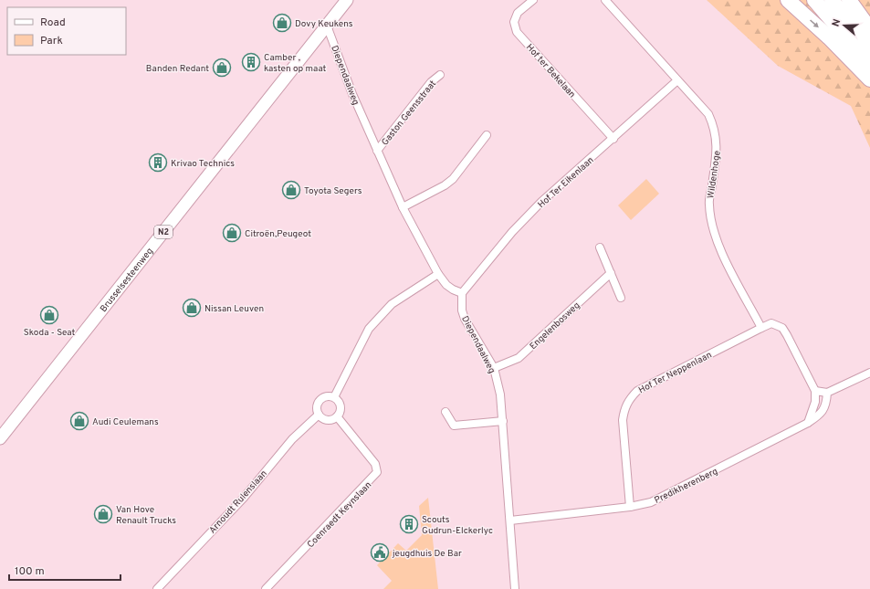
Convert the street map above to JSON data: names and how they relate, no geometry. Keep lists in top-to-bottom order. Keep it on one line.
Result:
{"streets":{"main road":["N2","Brusselsesteenweg"],"street":["Hof ter Bekelaan","Diependaalweg","Gaston Geensstraat","Wildenhoge","Hof Ter Eikenlaan","Engelenbosweg","Hof Ter Neppenlaan","Predikherenberg","Arnoudt Rulenslaan","Coenraedt Keynslaan"]},"crossings":[["Hof ter Bekelaan","Hof Ter Eikenlaan"],["Diependaalweg","Gaston Geensstraat"],["Diependaalweg","Hof Ter Eikenlaan"],["Diependaalweg","Brusselsesteenweg"],["Diependaalweg","Engelenbosweg"],["Diependaalweg","Predikherenberg"],["Wildenhoge","Hof Ter Eikenlaan"],["Wildenhoge","Hof Ter Neppenlaan"],["Hof Ter Neppenlaan","Predikherenberg"],["Arnoudt Rulenslaan","Coenraedt Keynslaan"]],"places":{"shop":["Dovy Keukens","Banden Redant","Toyota Segers","Citroën,Peugeot","Nissan Leuven","Skoda - Seat","Audi Ceulemans","Van Hove Renault Trucks"],"building":["Camber , kasten op maat","Krivao Technics","Scouts Gudrun-Elckerlyc"],"public building":["jeugdhuis De Bar"]},"legend":["Road","Park"],"scale_bar":"100 m","north":"left"}
